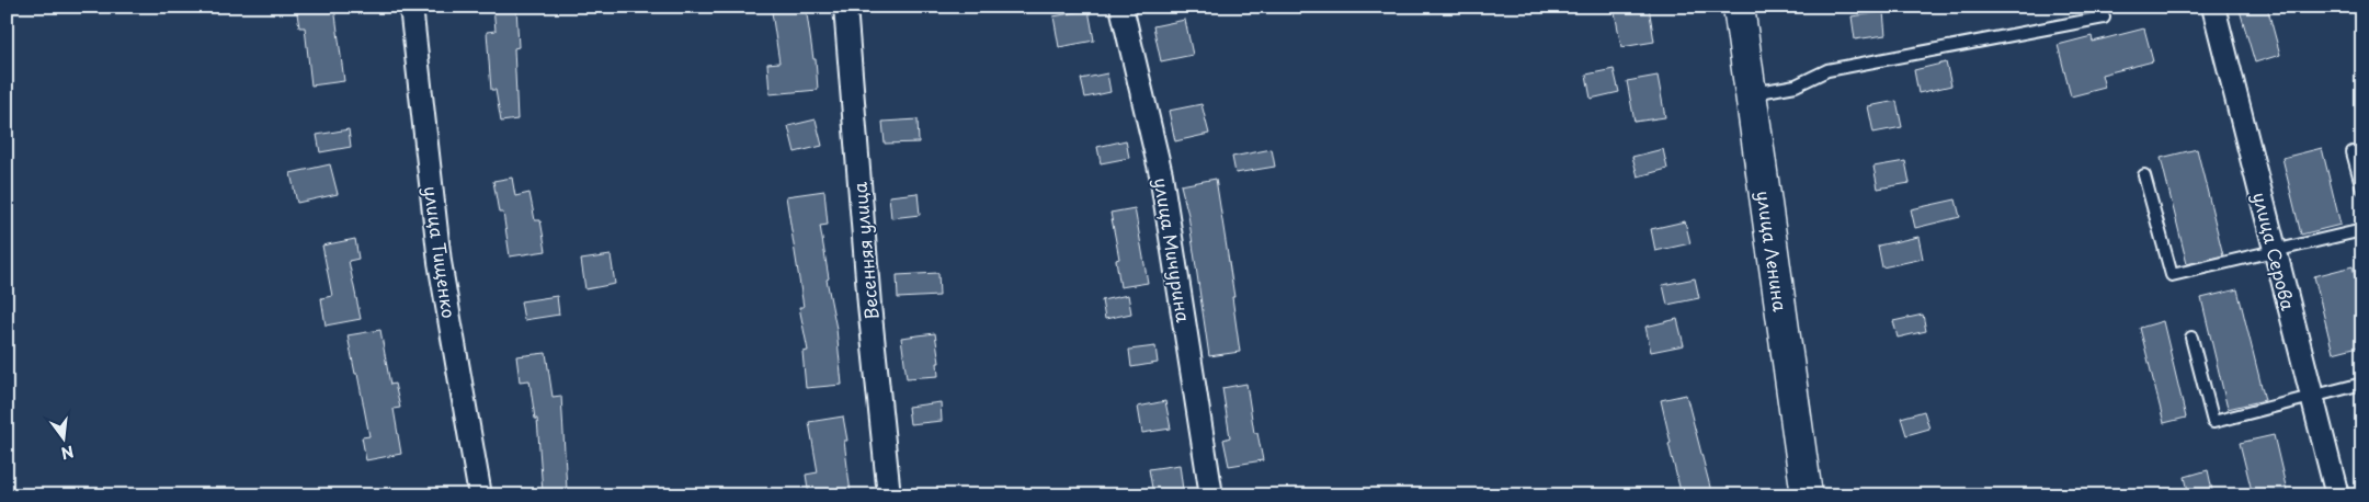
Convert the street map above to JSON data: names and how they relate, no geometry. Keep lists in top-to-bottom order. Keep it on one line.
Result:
{"streets":{"main road":["улица Ленина"],"street":["улица Мичурина","Весенняя улица","улица Серова","улица Тищенко"]},"north":"bottom"}
